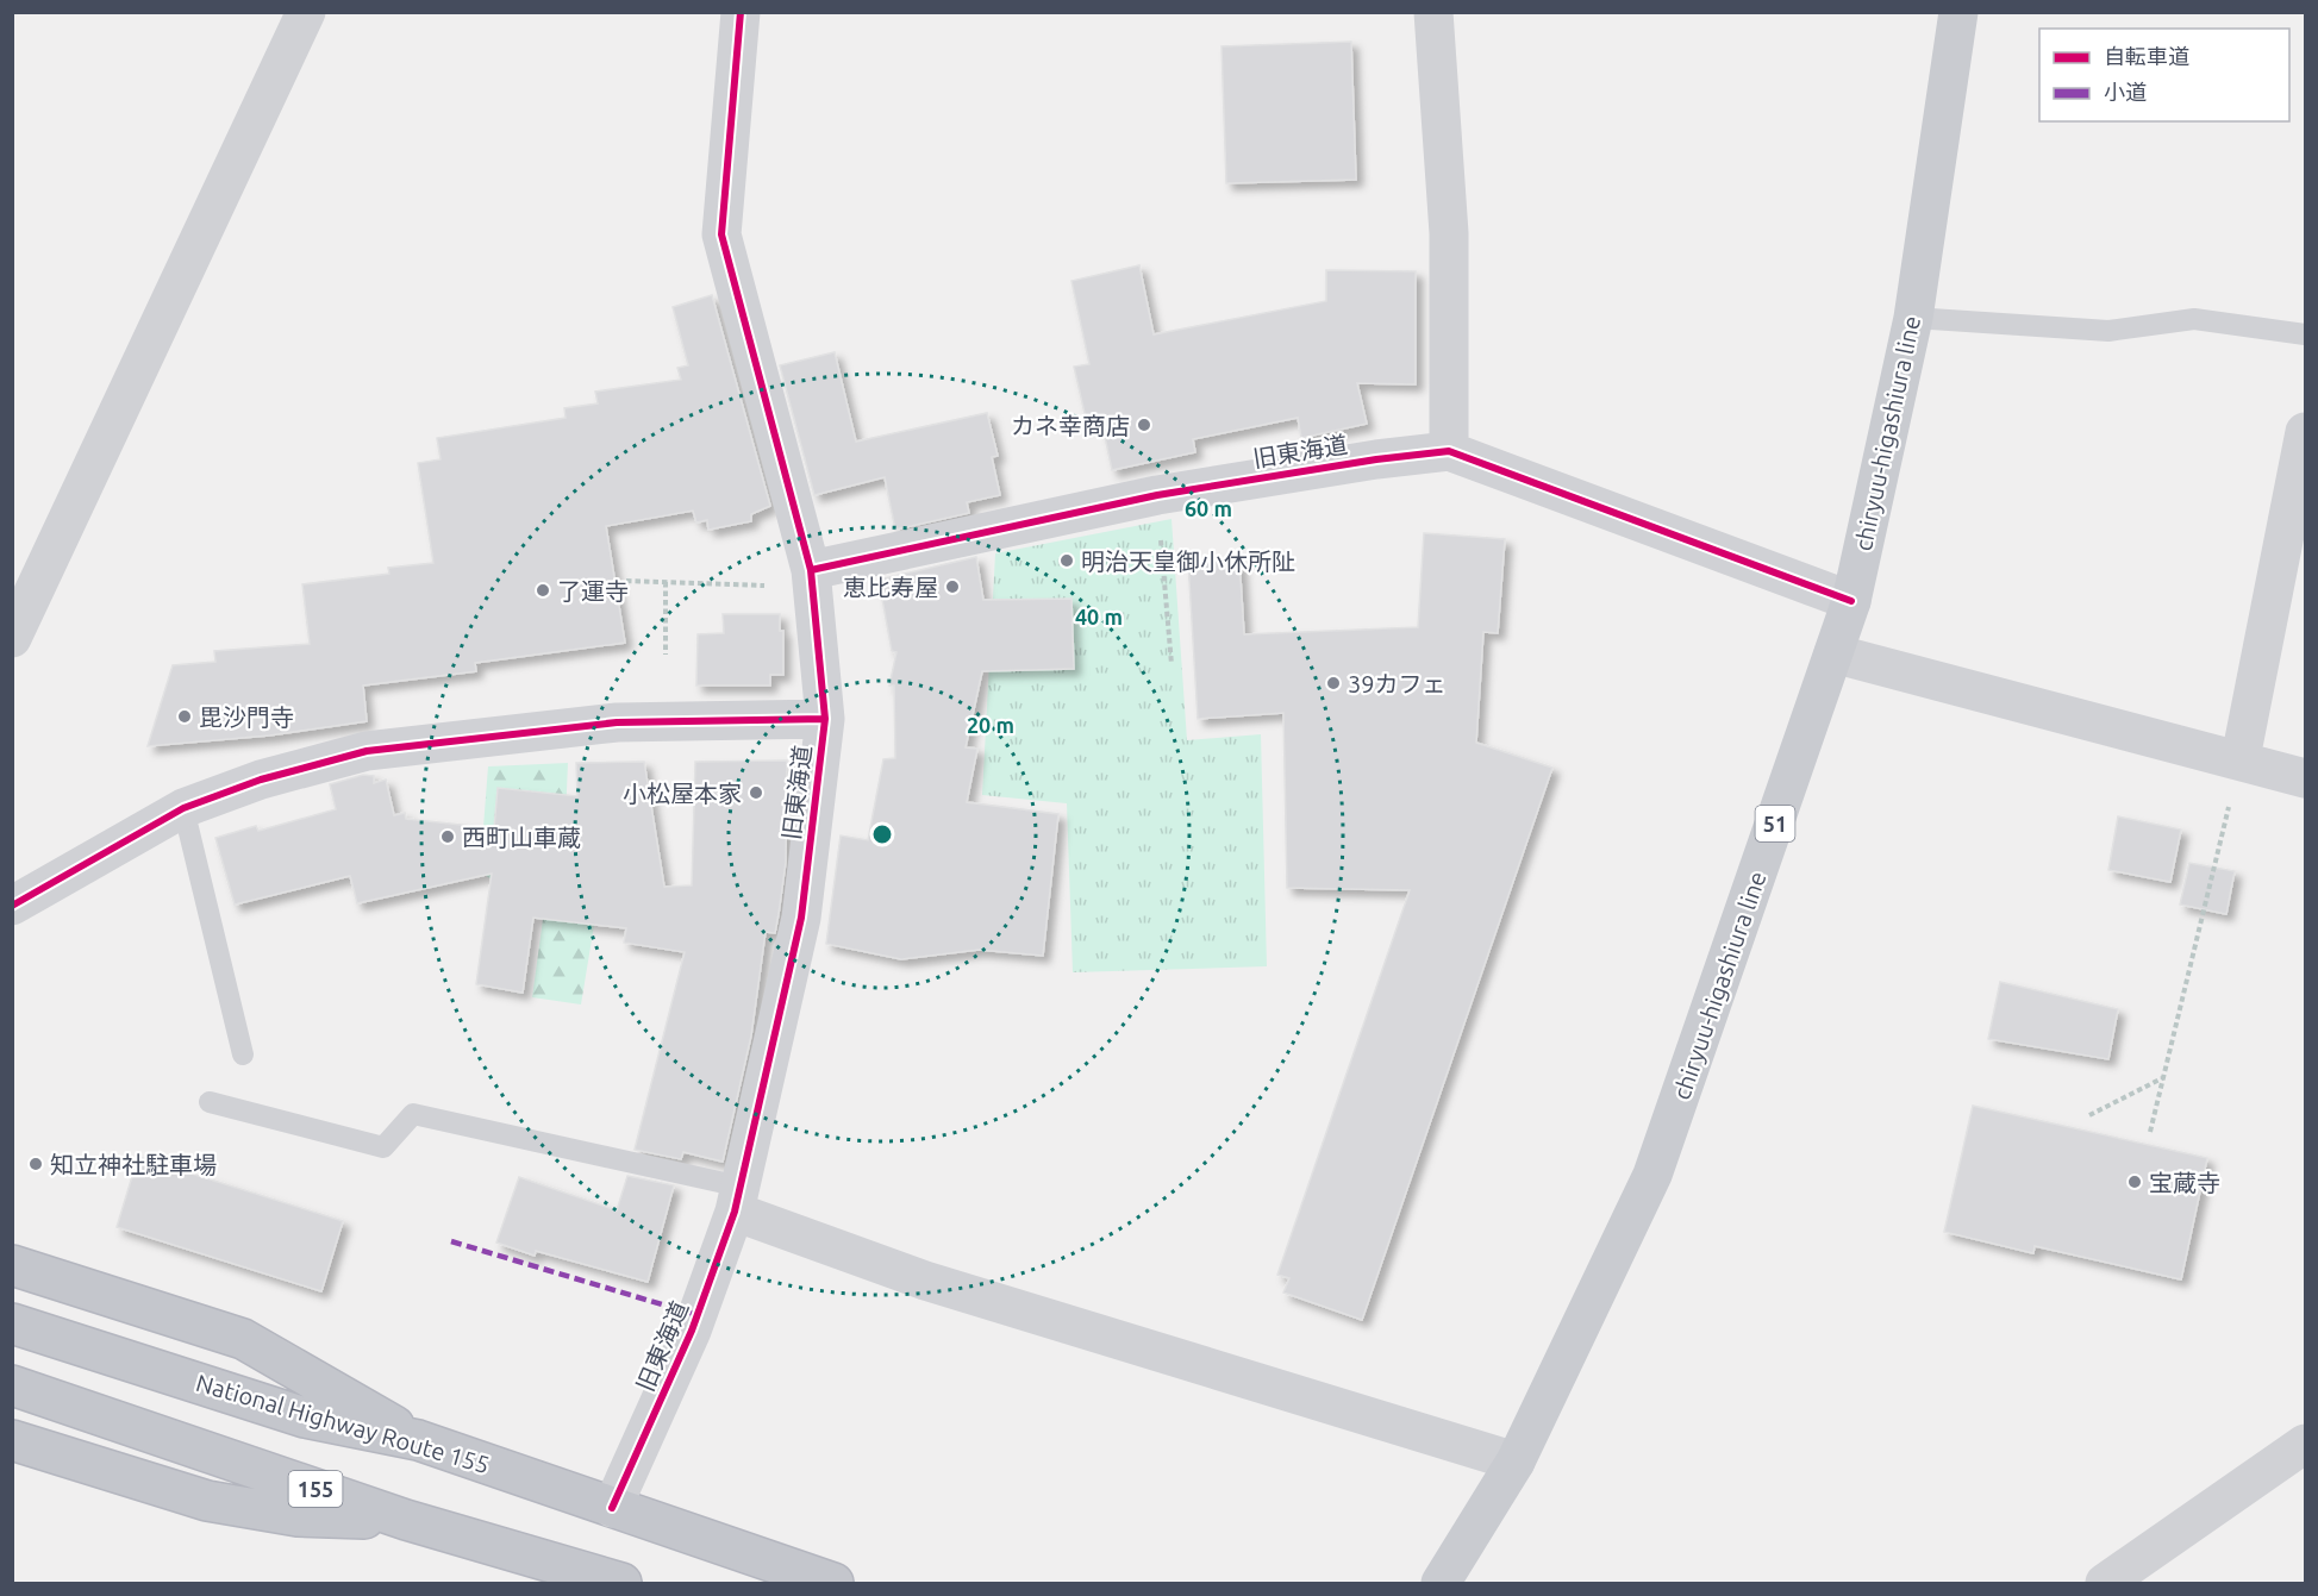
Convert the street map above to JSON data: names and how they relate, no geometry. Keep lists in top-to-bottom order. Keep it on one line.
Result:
{"streets":{"highway":["National Highway Route 155","155"],"main road":["chiryuu-higashiura line","51"],"street":["旧東海道"]},"crossings":[["旧東海道","National Highway Route 155"]],"places":["カネ幸商店","明治天皇御小休所阯","恵比寿屋","了運寺","39カフェ","毘沙門寺","小松屋本家","西町山車蔵","知立神社駐車場","宝蔵寺"],"legend":["自転車道","小道"],"rings":["60 m","40 m","20 m"]}
